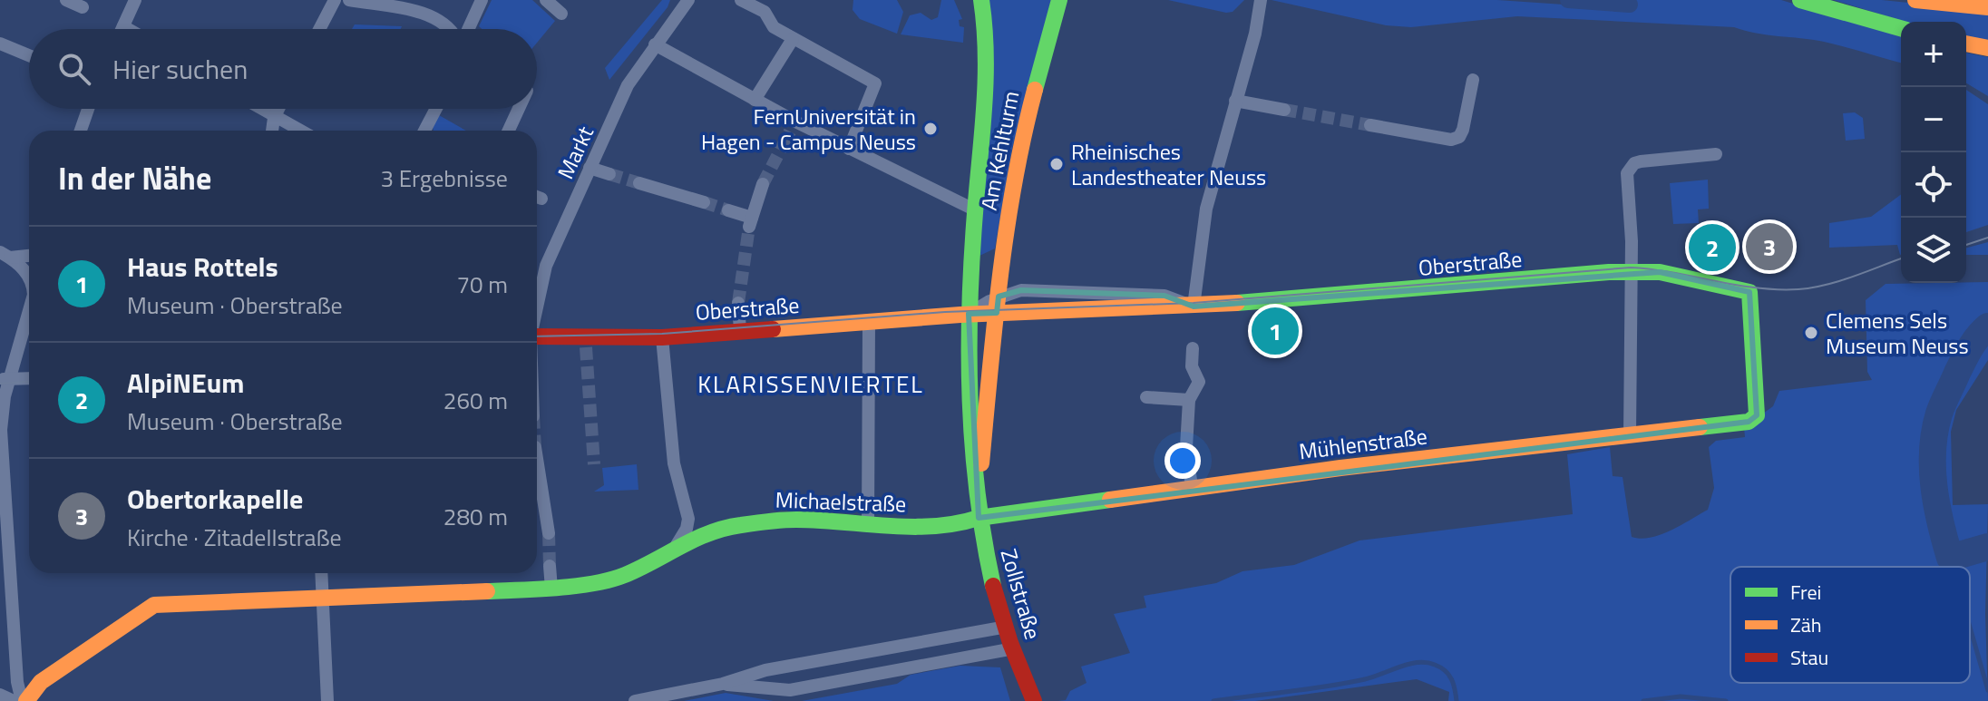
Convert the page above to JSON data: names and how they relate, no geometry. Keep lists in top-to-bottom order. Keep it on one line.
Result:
{"streets":{"street":["Am Kehlturm","Markt","Oberstraße","Mühlenstraße","Michaelstraße","Zollstraße"]},"crossings":[["Am Kehlturm","Oberstraße"],["Am Kehlturm","Zollstraße"],["Oberstraße","Mühlenstraße"],["Oberstraße","Zollstraße"],["Mühlenstraße","Michaelstraße"],["Mühlenstraße","Zollstraße"],["Michaelstraße","Zollstraße"]],"districts":["KLARISSENVIERTEL"],"places":["FernUniversität in Hagen - Campus Neuss","Rheinisches Landestheater Neuss","Clemens Sels Museum Neuss"],"legend":["Frei","Zäh","Stau"],"page":{"map_buttons":["+","−"],"search":"Hier suchen","heading":["In der Nähe","3 Ergebnisse"],"pins":["3","2","1"],"list":[{"mark":"1","name":"Haus Rottels","note":"Museum · Oberstraße","value":"70 m"},{"mark":"2","name":"AlpiNEum","note":"Museum · Oberstraße","value":"260 m"},{"mark":"3","name":"Obertorkapelle","note":"Kirche · Zitadellstraße","value":"280 m"}]}}
